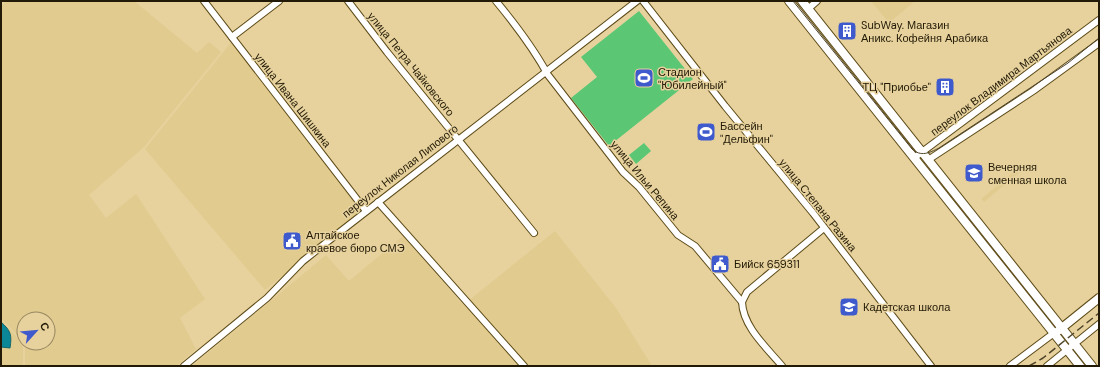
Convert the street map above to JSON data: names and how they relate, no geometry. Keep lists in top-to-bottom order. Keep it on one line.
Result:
{"streets":{"street":["улица Петра Чайковского","переулок Владимира Мартьянова","улица Ивана Шишкина","переулок Николая Липового","улица Ильи Репина","улица Степана Разина"]},"crossings":[["улица Петра Чайковского","переулок Николая Липового"],["улица Ивана Шишкина","переулок Николая Липового"],["переулок Николая Липового","улица Ильи Репина"]],"places":{"building":["SubWay. Магазин Аникс. Кофейня Арабика","ТЦ \"Приобье\""],"sports":["Стадион \"Юбилейный\"","Бассейн \"Дельфин\""],"school or university":["Вечерняя сменная школа","Кадетская школа"],"public building":["Алтайское краевое бюро СМЭ","Бийск 659311"]},"north":"top right"}
